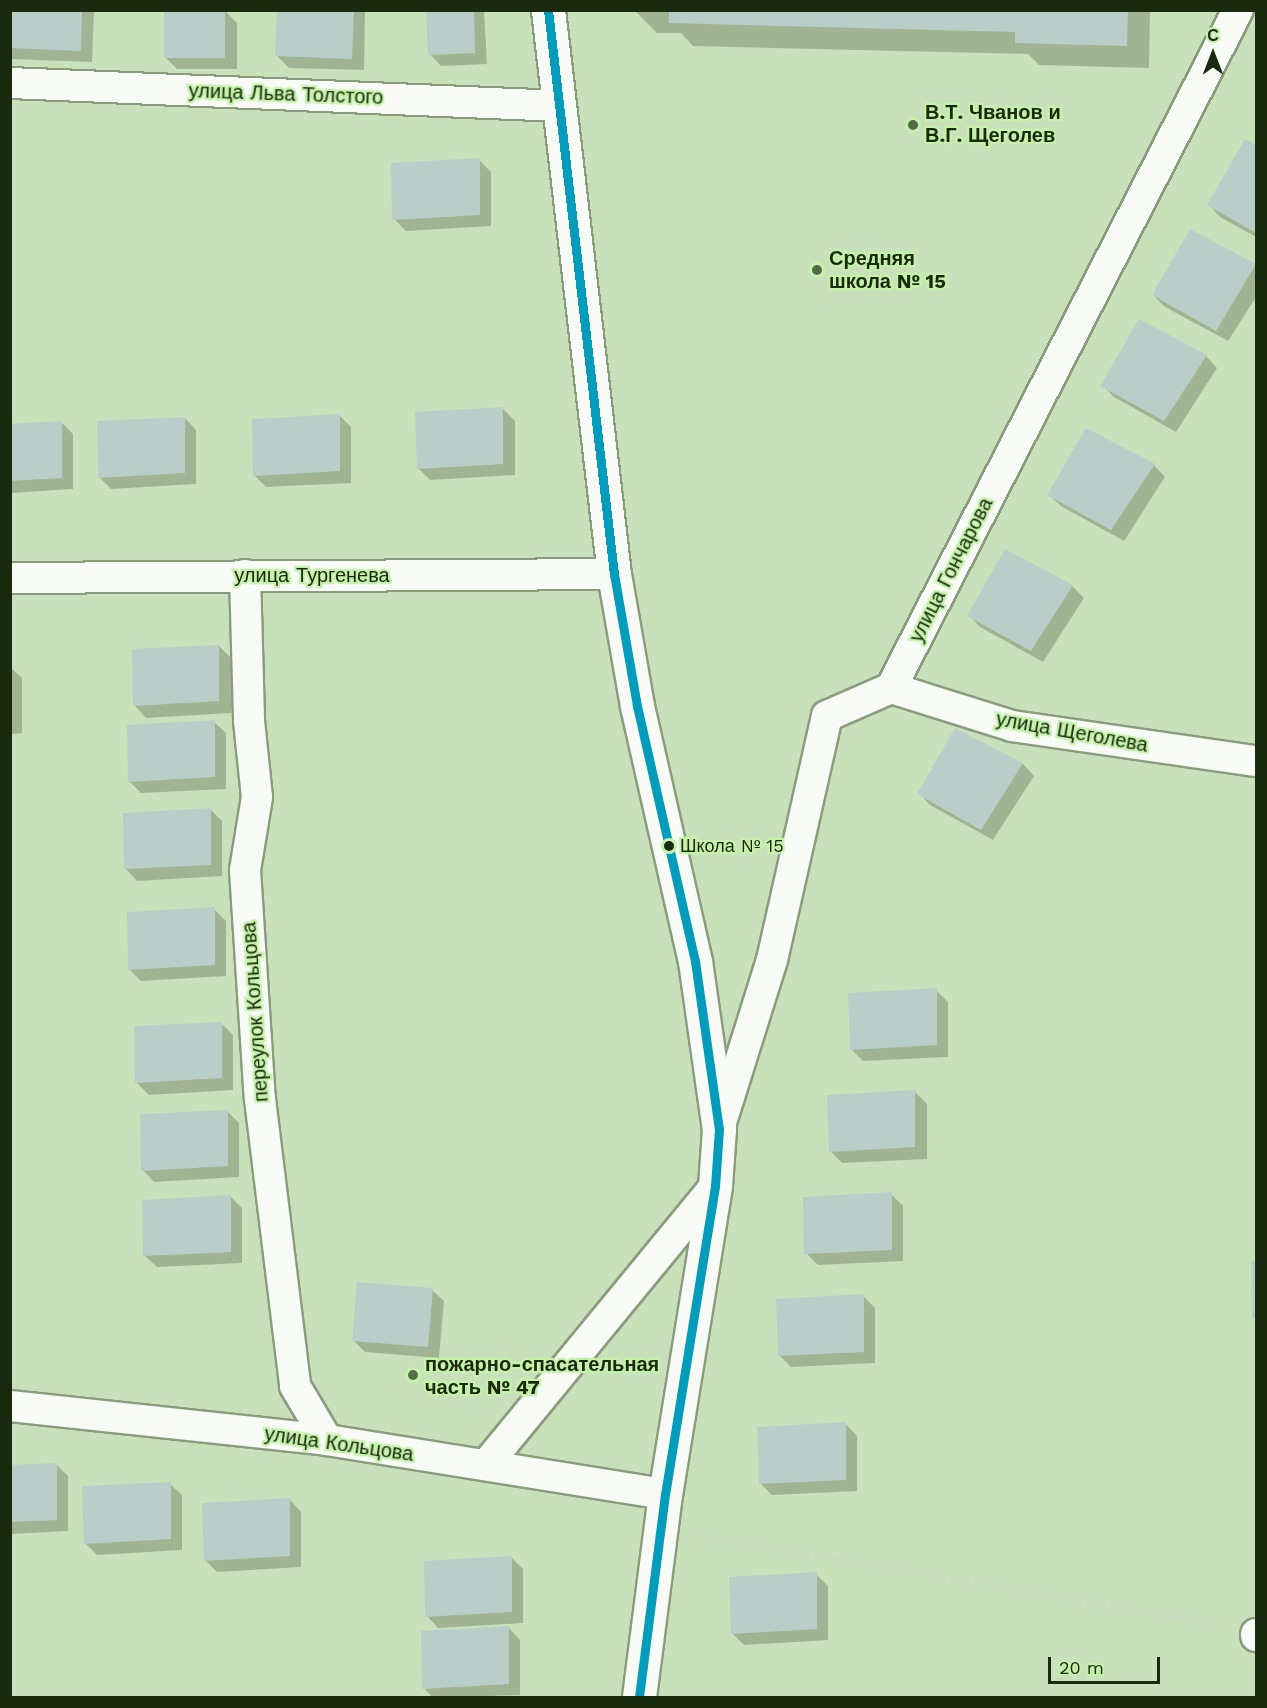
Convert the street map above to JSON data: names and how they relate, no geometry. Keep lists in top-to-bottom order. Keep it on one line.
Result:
{"streets":{"street":["улица Льва Толстого","улица Гончарова","улица Тургенева","улица Щеголева","переулок Кольцова","улица Кольцова"]},"crossings":[["улица Гончарова","улица Щеголева"],["улица Тургенева","переулок Кольцова"],["переулок Кольцова","улица Кольцова"]],"places":["В.Т. Чванов и В.Г. Щеголев","Средняя школа № 15","Школа № 15","пожарно-спасательная часть № 47"],"scale_bar":"20 m","north":"top"}
